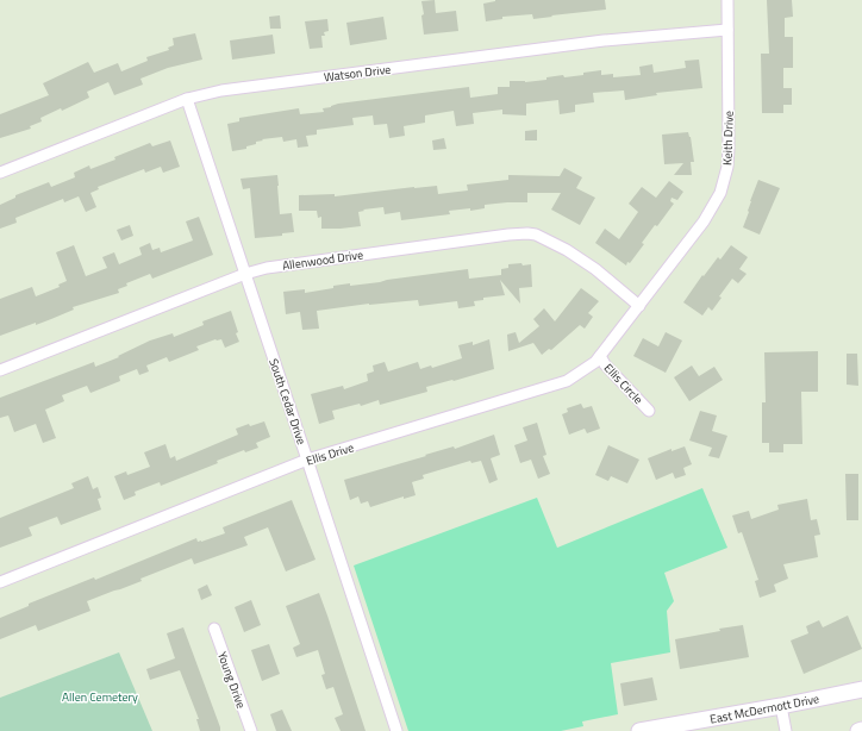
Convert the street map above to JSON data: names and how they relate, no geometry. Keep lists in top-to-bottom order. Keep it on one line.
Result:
{"streets":{"main road":["East McDermott Drive"],"street":["Watson Drive","Keith Drive","Allenwood Drive","Ellis Circle","South Cedar Drive","Ellis Drive","Young Drive"]},"crossings":[["Watson Drive","Keith Drive"],["Watson Drive","South Cedar Drive"],["Keith Drive","Allenwood Drive"],["Keith Drive","Ellis Drive"],["Allenwood Drive","South Cedar Drive"],["Allenwood Drive","Ellis Drive"],["Ellis Circle","Ellis Drive"],["South Cedar Drive","Ellis Drive"]],"parks":["Allen Cemetery"]}
